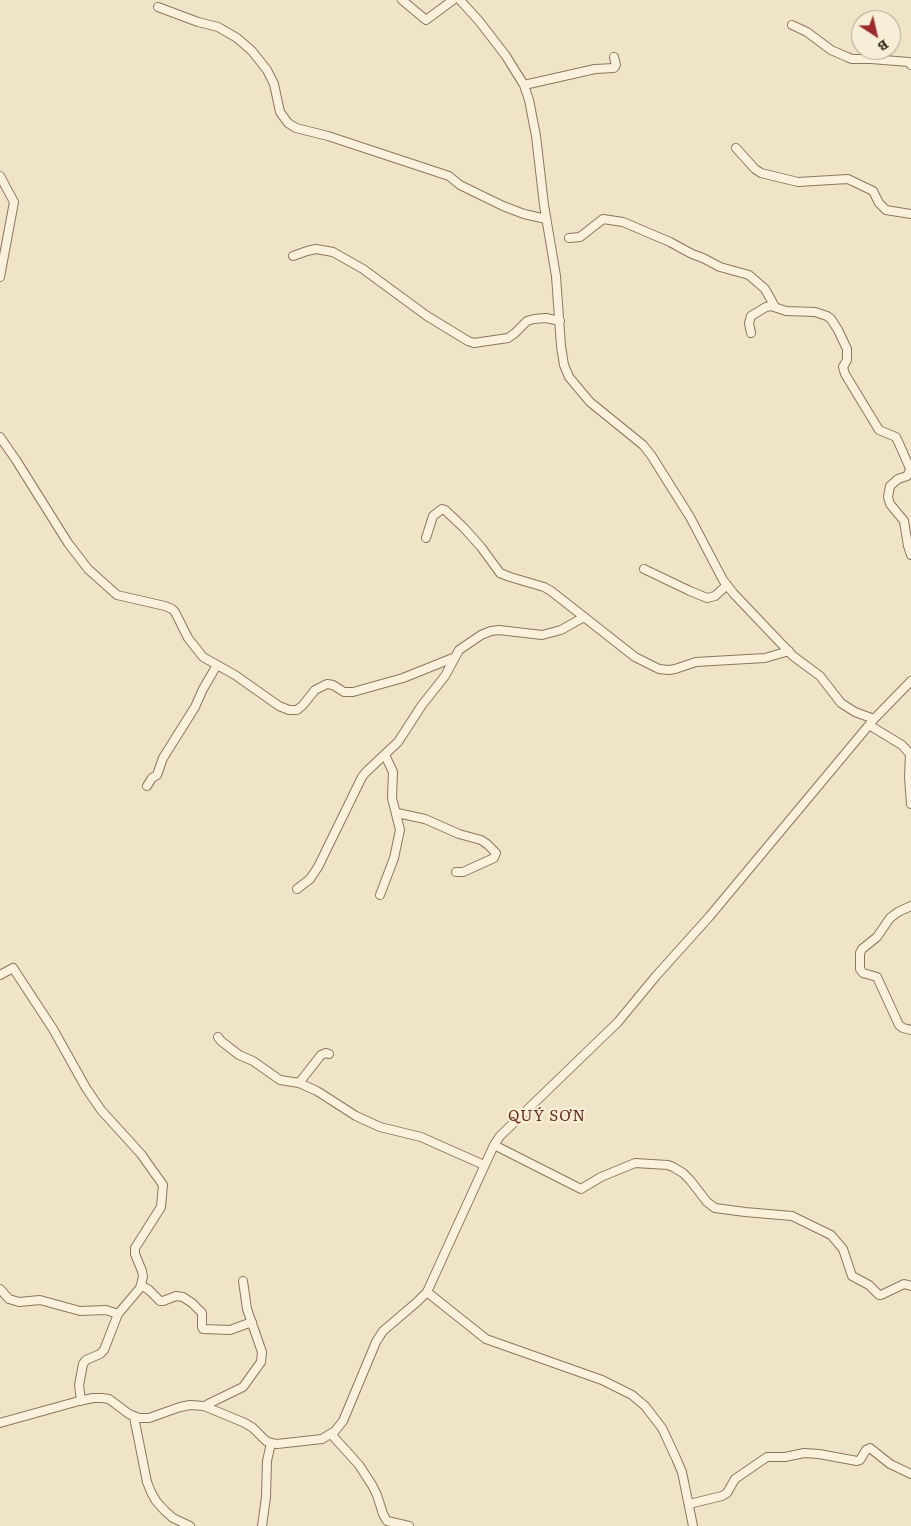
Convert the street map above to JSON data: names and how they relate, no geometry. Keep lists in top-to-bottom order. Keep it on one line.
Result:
{"districts":["QUÝ SƠN"],"north":"bottom right"}
